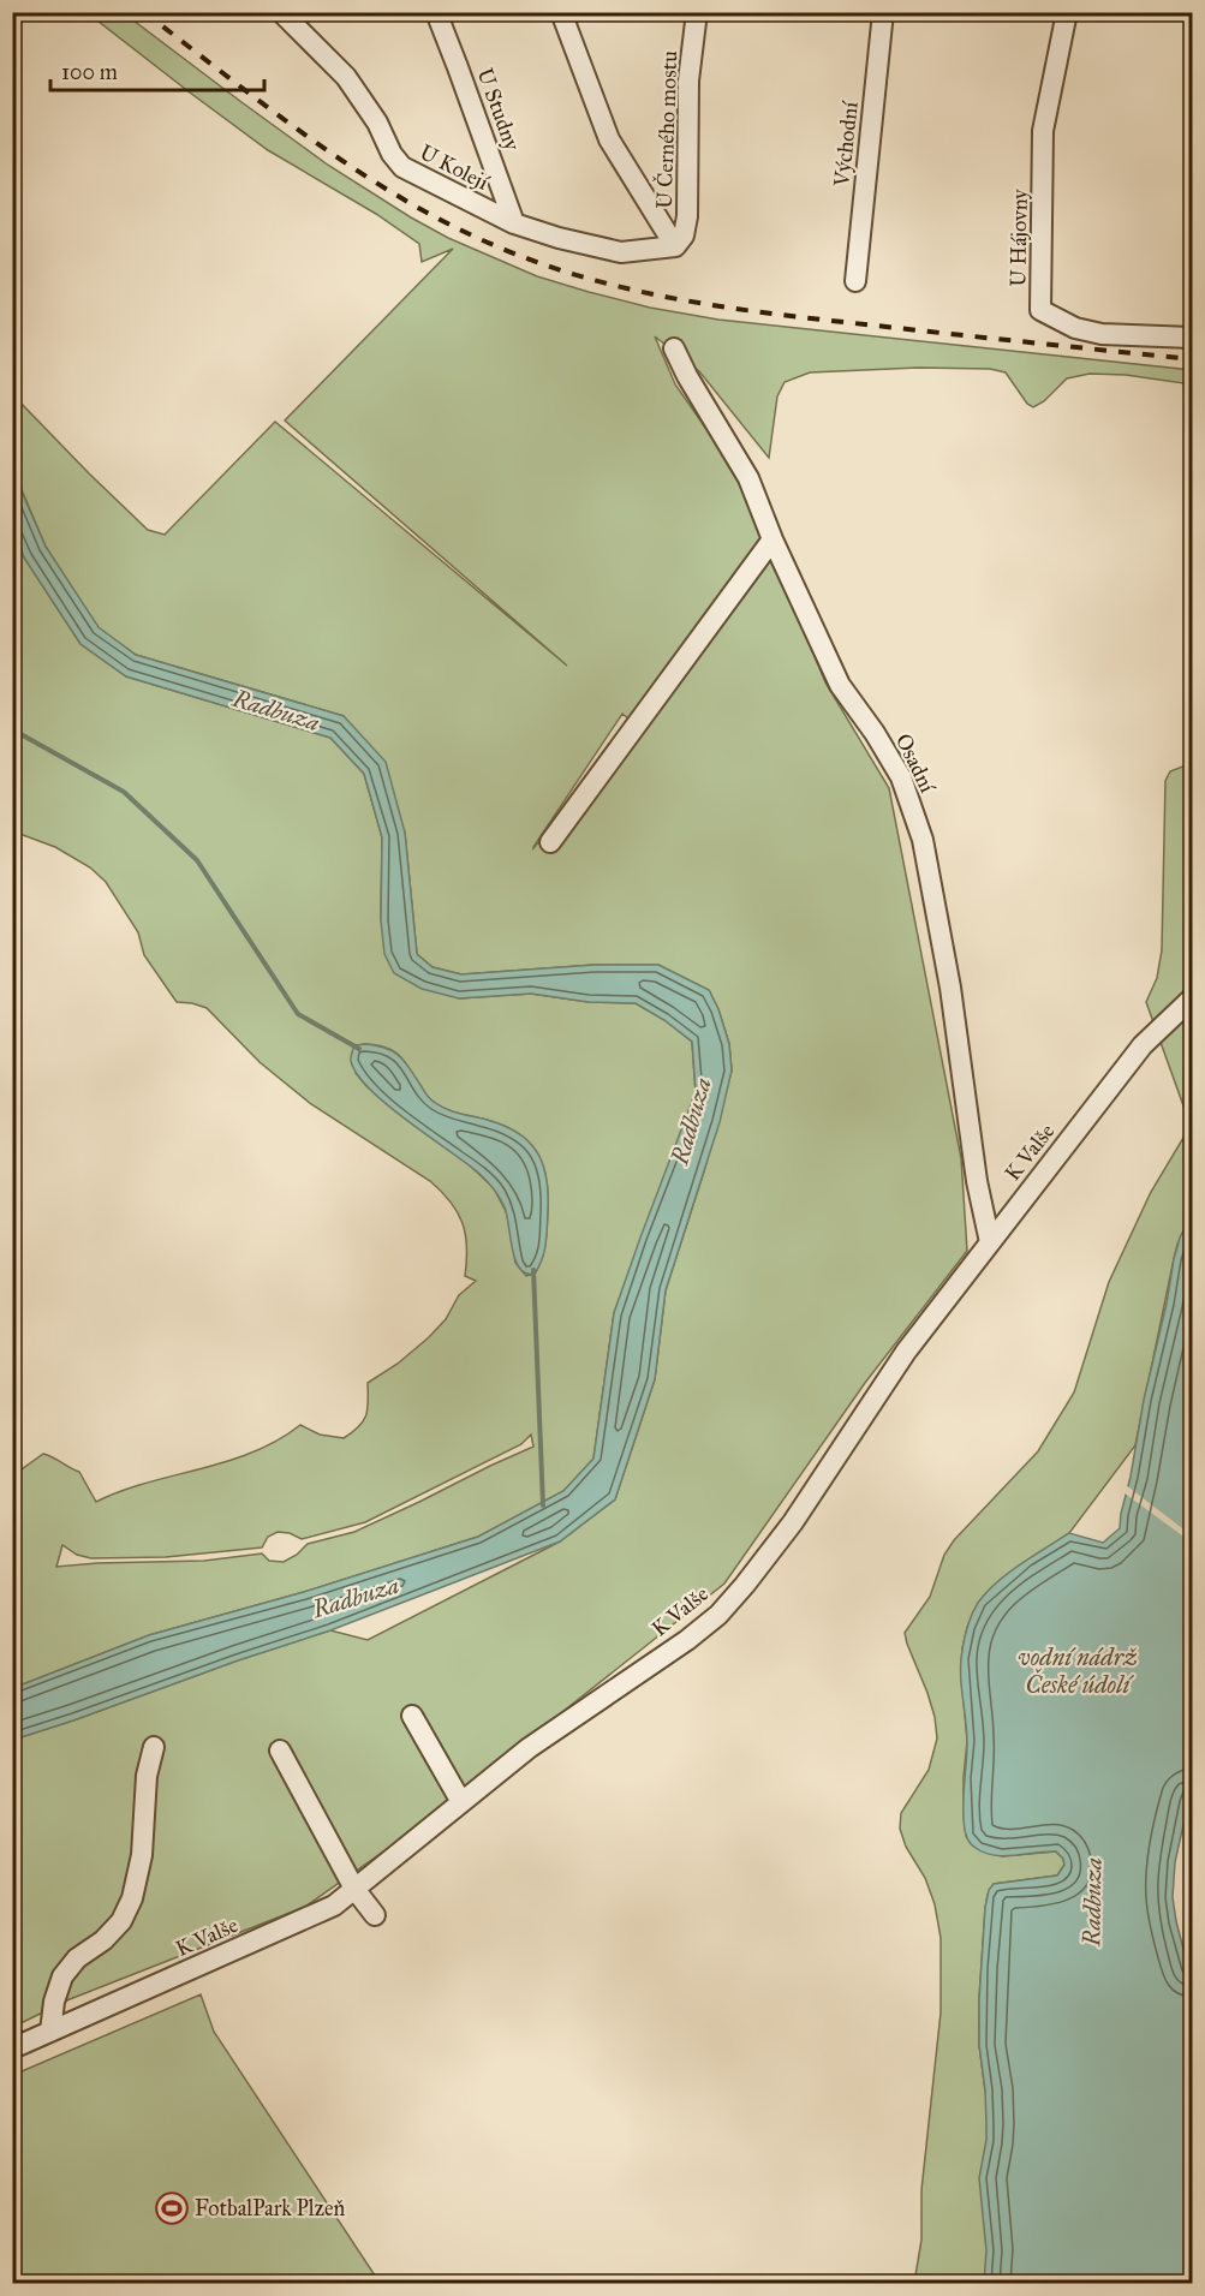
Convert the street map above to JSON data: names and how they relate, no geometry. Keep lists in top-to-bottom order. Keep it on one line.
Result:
{"streets":{"street":["U Studny","U Černého mostu","Východní","U Kolejí","U Hájovny","Osadní","K Valše"]},"crossings":[["U Studny","U Kolejí"],["U Černého mostu","U Kolejí"],["Osadní","K Valše"]],"water":["Radbuza","vodní nádrž České údolí"],"places":{"sports":["FotbalPark Plzeň"]},"scale_bar":"100 m"}
